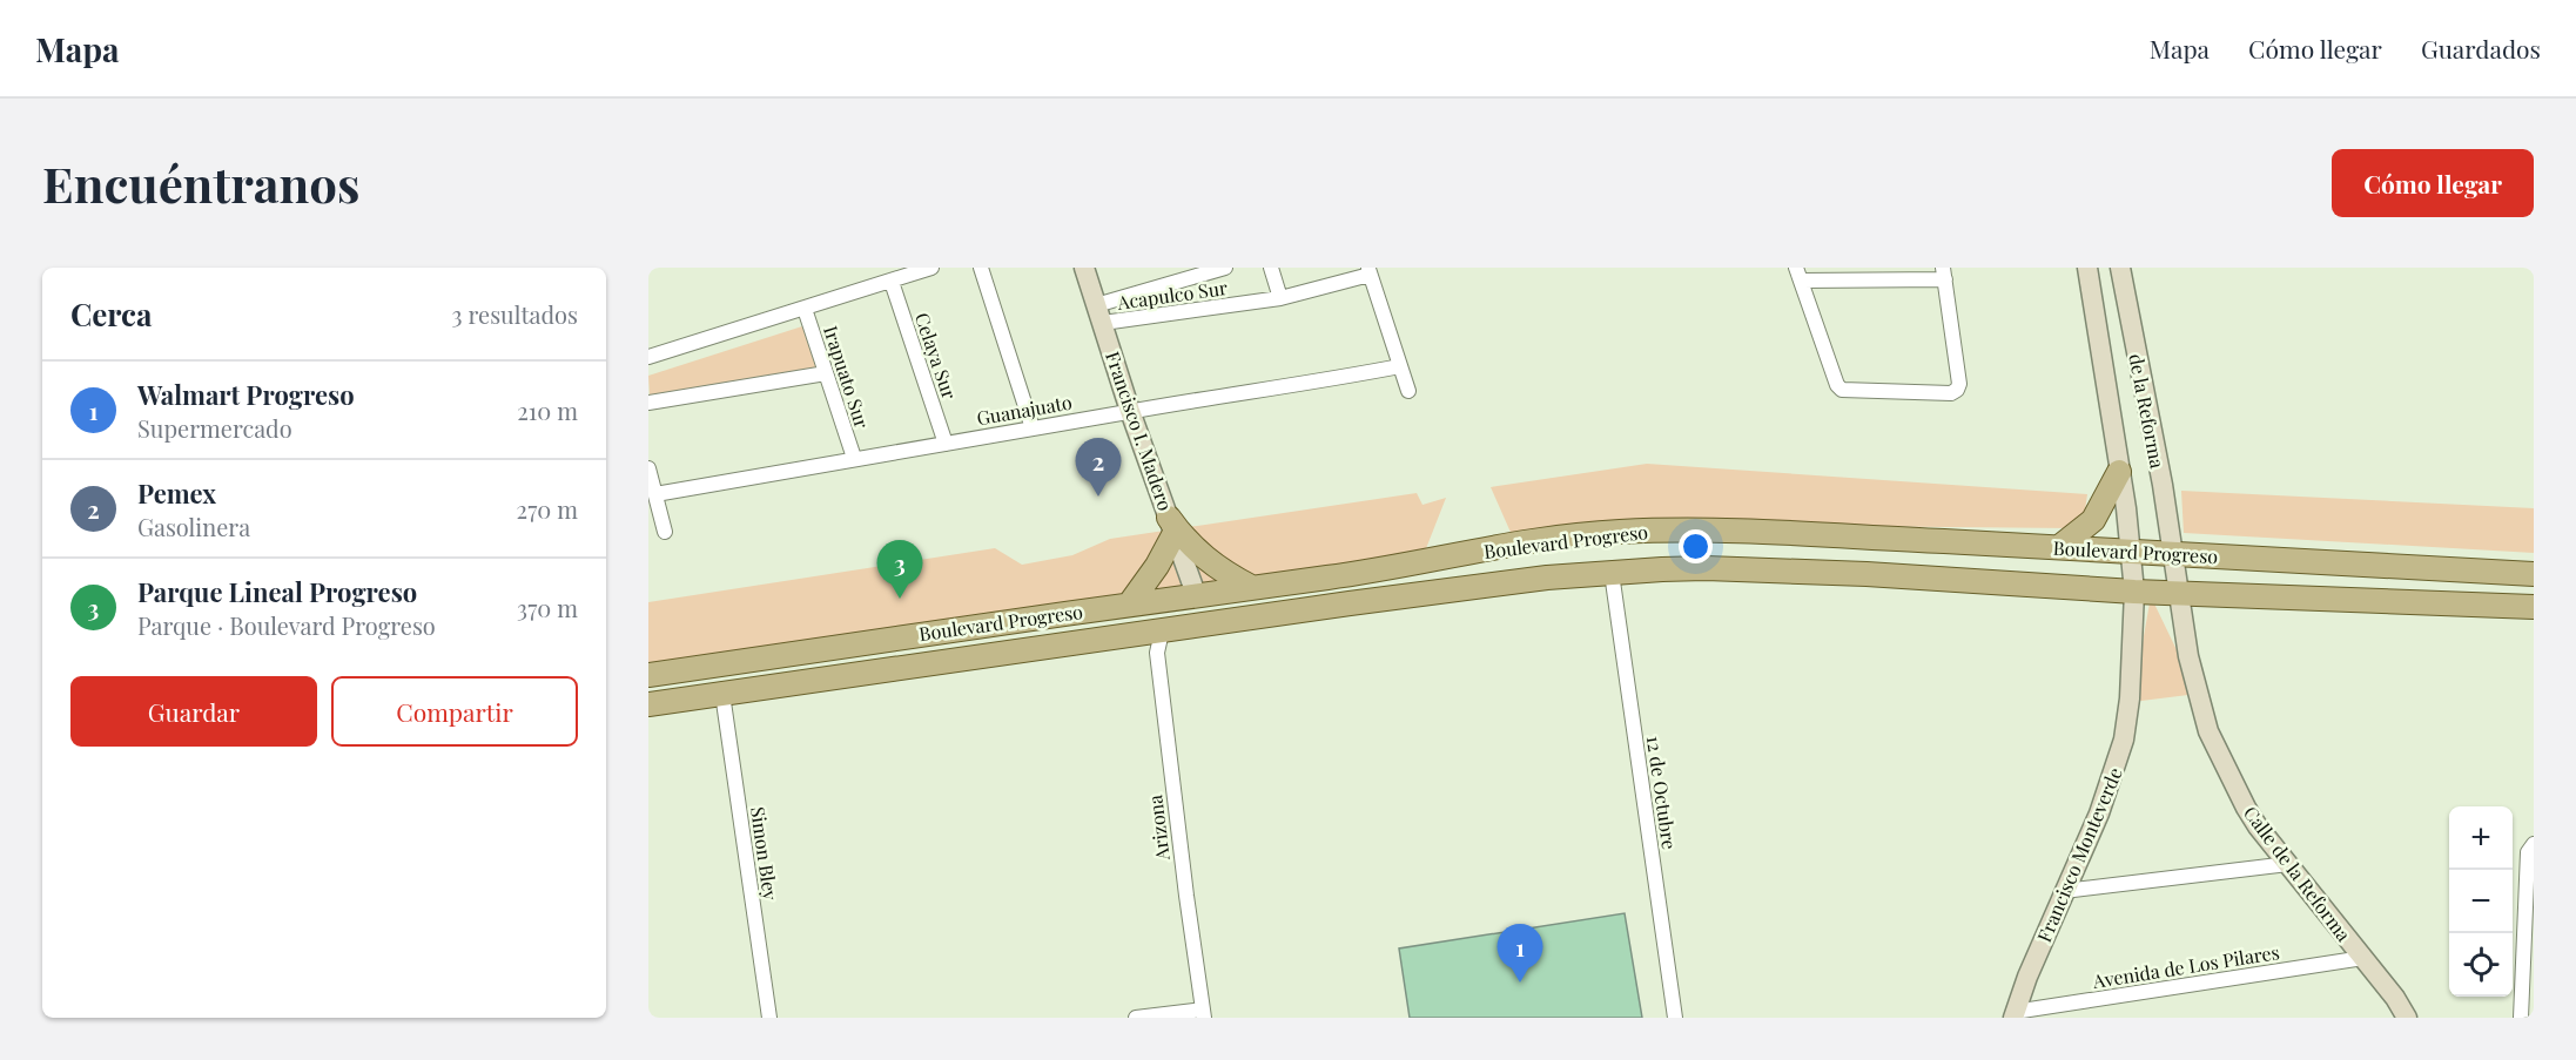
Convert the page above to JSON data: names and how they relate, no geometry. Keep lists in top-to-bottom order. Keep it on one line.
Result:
{"streets":{"main road":["de la Reforma","Francisco I. Madero","Boulevard Progreso","Francisco Monteverde","Calle de la Reforma"],"street":["Acapulco Sur","Celaya Sur","Irapuato Sur","Guanajuato","12 de Octubre","Arizona","Simon Bley","Avenida de Los Pilares"]},"crossings":[["Acapulco Sur","Francisco I. Madero"],["Celaya Sur","Guanajuato"],["Irapuato Sur","Guanajuato"],["Guanajuato","Francisco I. Madero"],["de la Reforma","Boulevard Progreso"],["de la Reforma","Calle de la Reforma"],["Francisco I. Madero","Boulevard Progreso"],["Boulevard Progreso","12 de Octubre"],["Boulevard Progreso","Arizona"],["Boulevard Progreso","Simon Bley"],["Boulevard Progreso","Francisco Monteverde"],["Boulevard Progreso","Calle de la Reforma"],["Francisco Monteverde","Avenida de Los Pilares"],["Calle de la Reforma","Avenida de Los Pilares"]],"page":{"header":"Mapa","nav":["Mapa","Cómo llegar","Guardados"],"buttons":["Cómo llegar",["Guardar","Compartir"]],"title":"Encuéntranos","heading":["Cerca","3 resultados"],"list":[{"mark":"1","name":"Walmart Progreso","note":"Supermercado","value":"210 m"},{"mark":"2","name":"Pemex","note":"Gasolinera","value":"270 m"},{"mark":"3","name":"Parque Lineal Progreso","note":"Parque · Boulevard Progreso","value":"370 m"}],"pins":["2","3","1"],"map_buttons":["+","−"]}}
